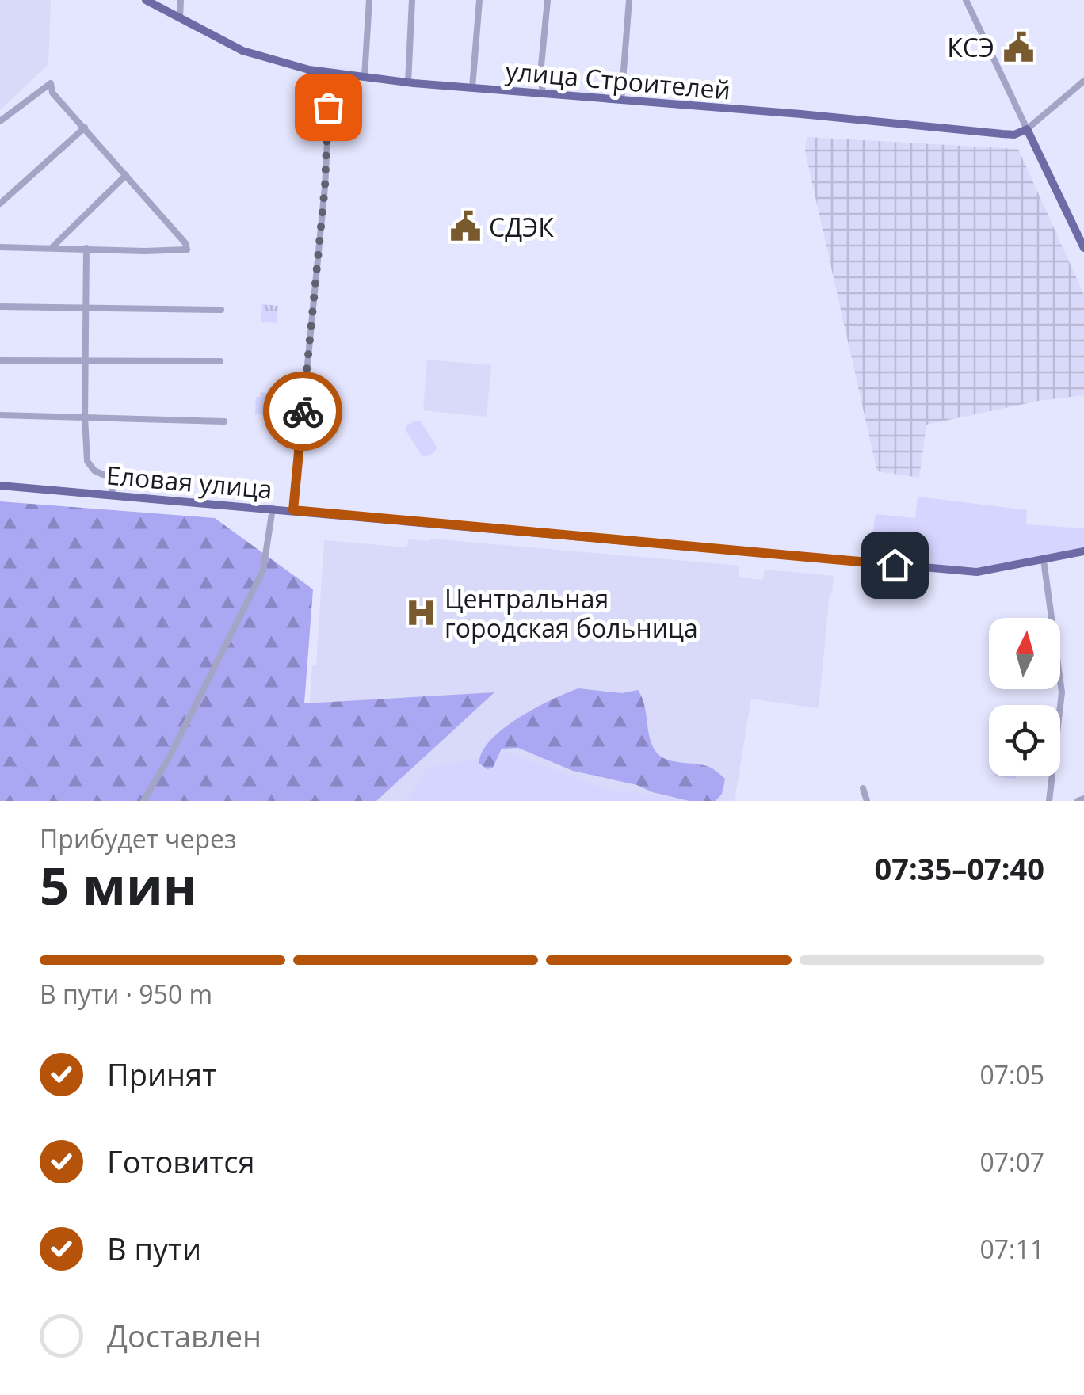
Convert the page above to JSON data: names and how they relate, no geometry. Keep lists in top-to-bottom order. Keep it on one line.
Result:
{"streets":{"main road":["улица Строителей","Еловая улица"]},"places":{"public building":["КСЭ","СДЭК"],"hospital":["Центральная городская больница"]},"north":"top","page":{"heading":["5 мин","Прибудет через","07:35–07:40"],"bar":"В пути · 950 m","list":[["Принят","07:05"],["Готовится","07:07"],["В пути","07:11"],"Доставлен"]}}
